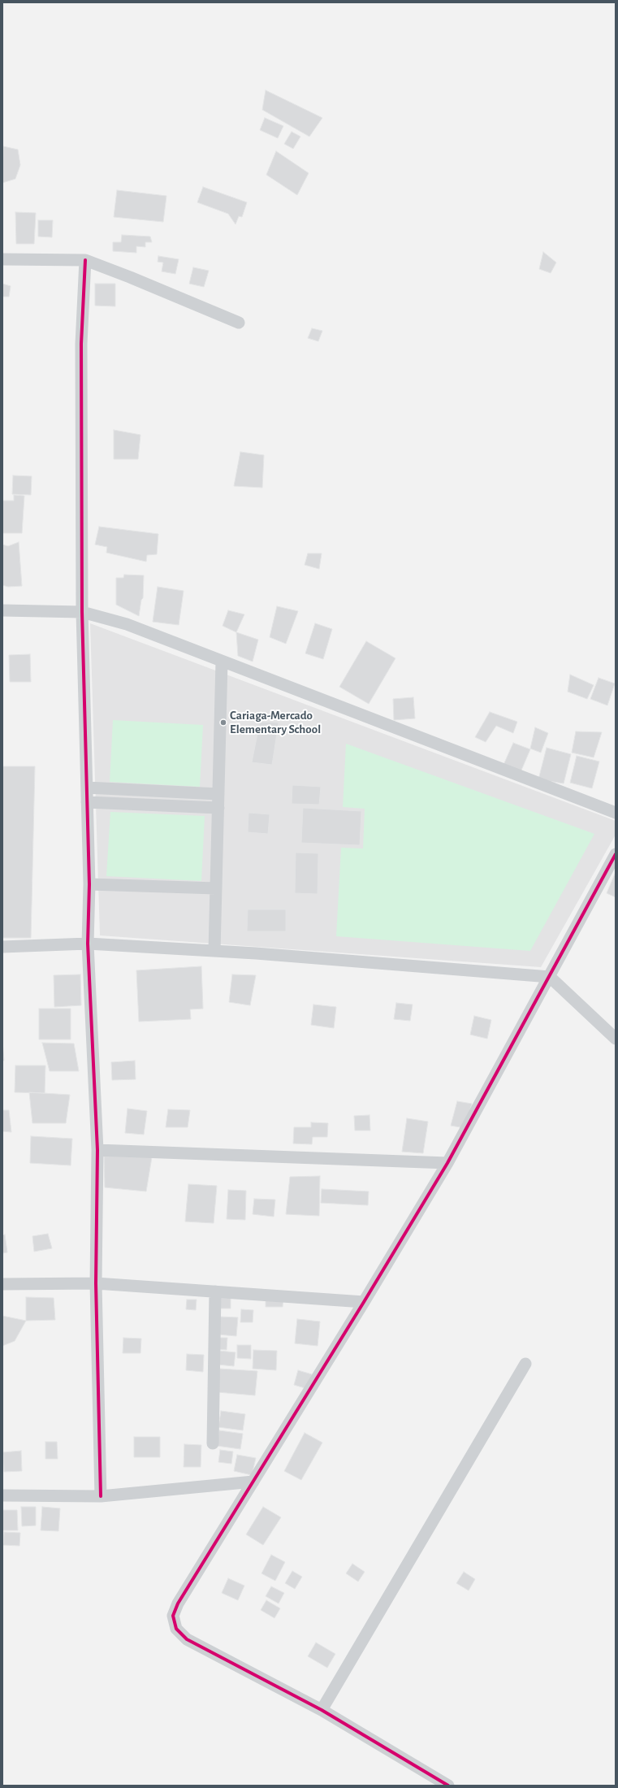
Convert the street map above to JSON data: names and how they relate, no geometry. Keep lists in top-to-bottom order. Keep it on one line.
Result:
{"places":["Cariaga-Mercado Elementary School"]}
